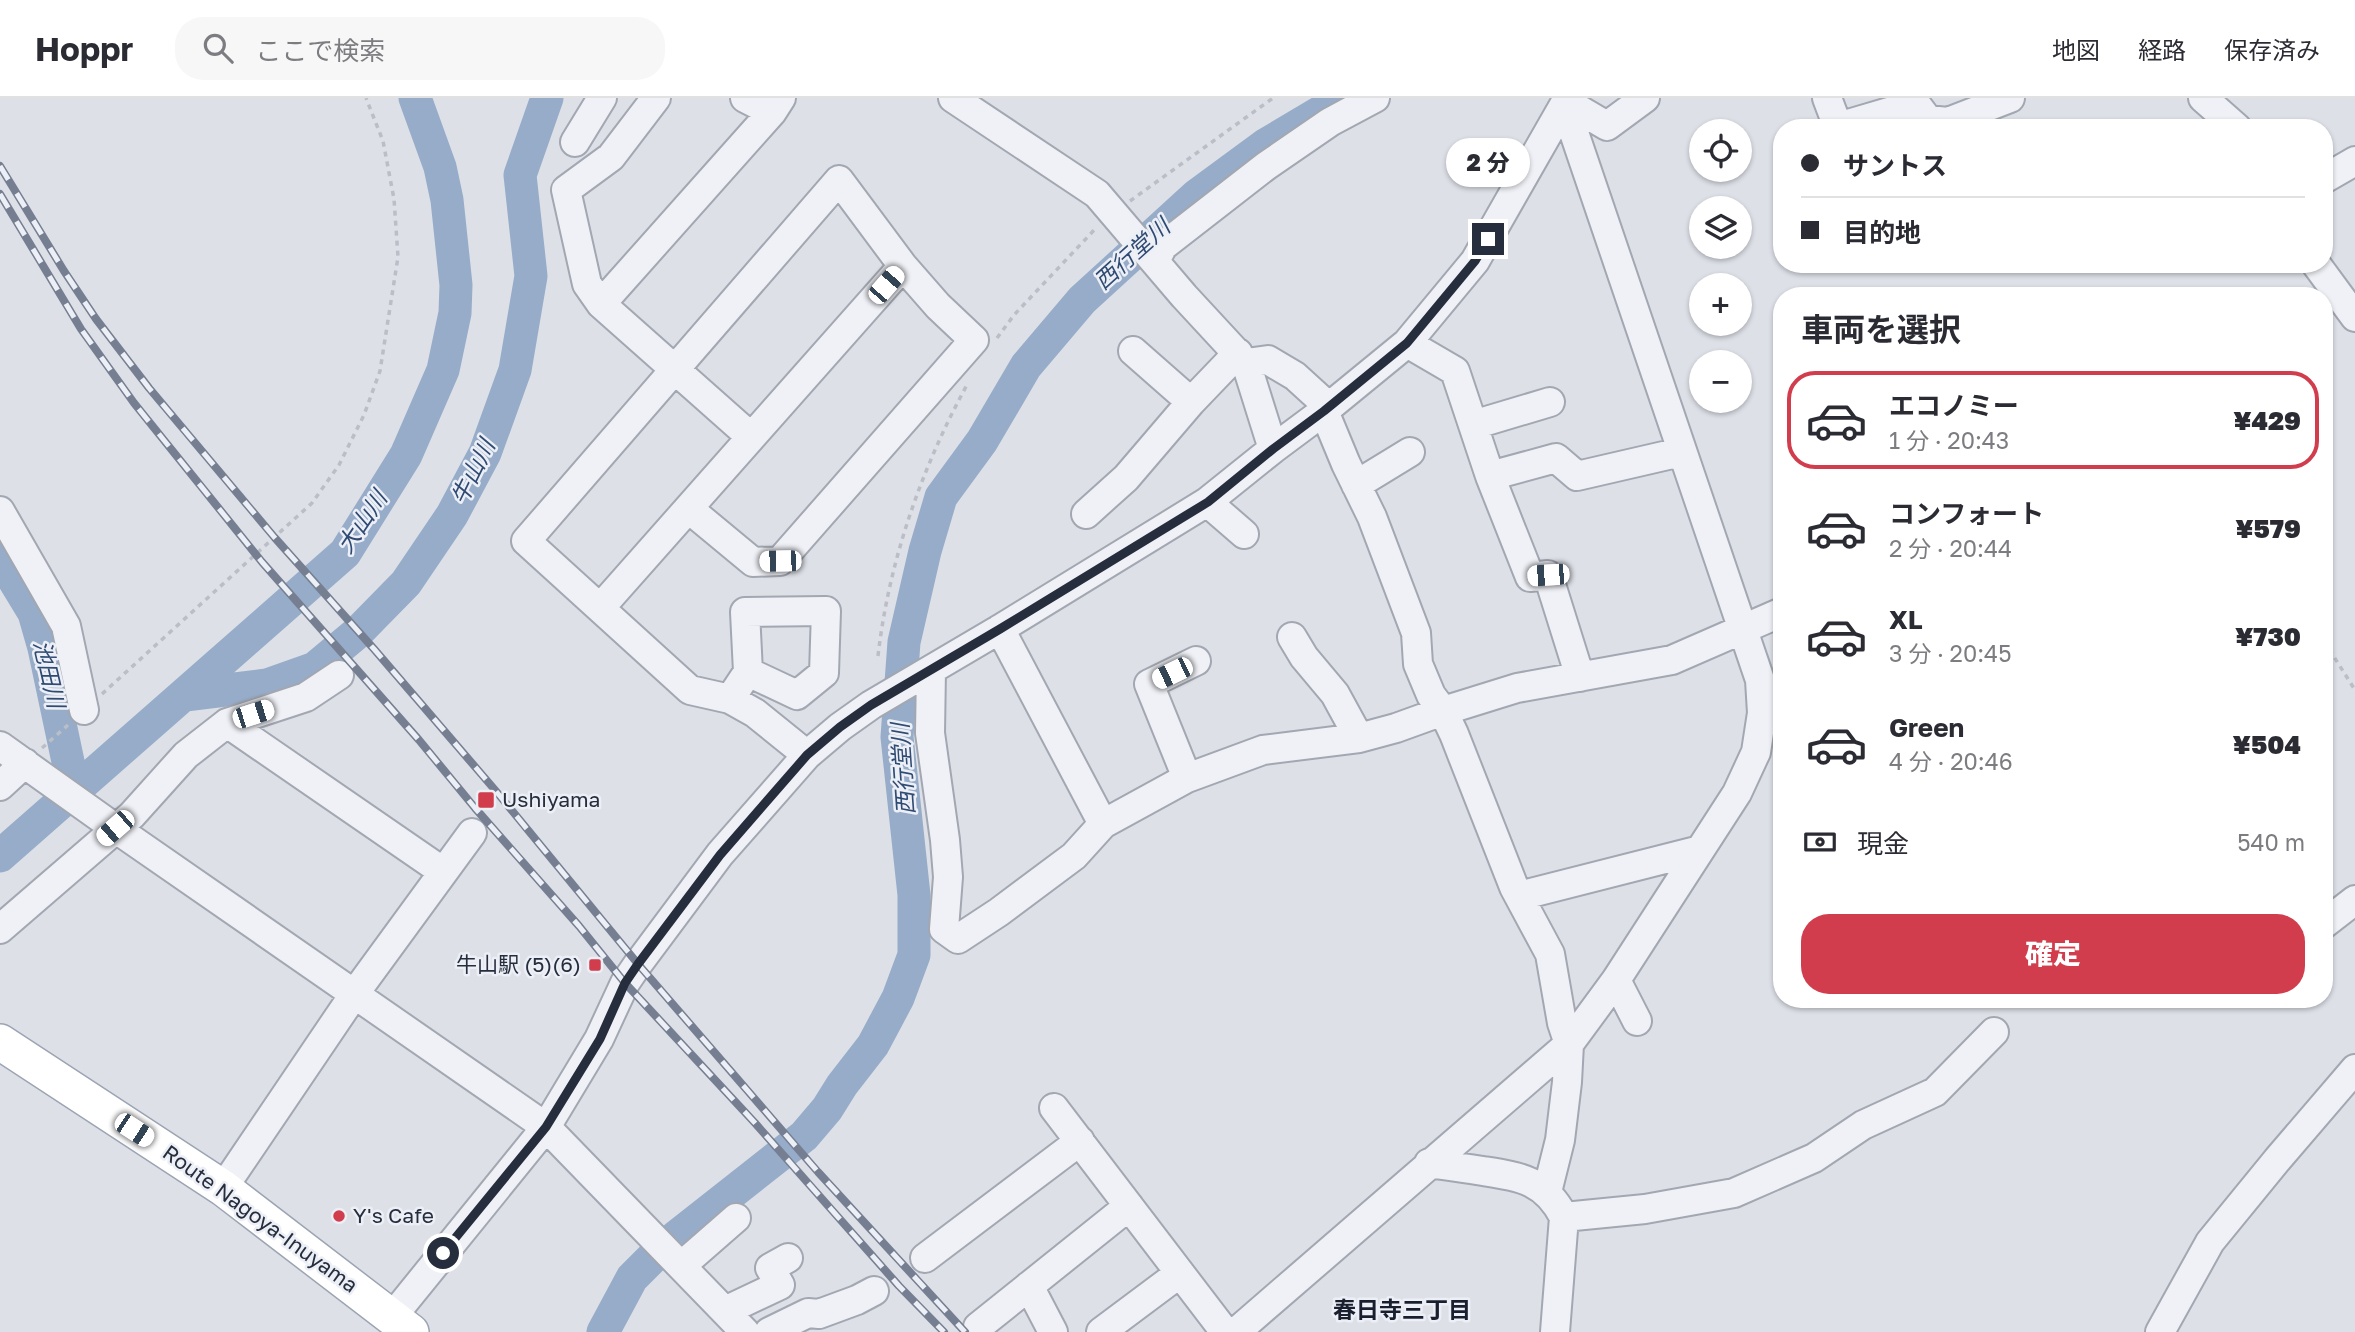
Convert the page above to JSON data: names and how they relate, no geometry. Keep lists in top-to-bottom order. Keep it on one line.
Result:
{"streets":{"main road":["Route Nagoya-Inuyama"]},"districts":["春日寺三丁目"],"water":["西行堂川","牛山川","大山川","池田川"],"places":{"transit":["Ushiyama","牛山駅 (5)(6)"],"other":["Y's Cafe"]},"page":{"header":"Hoppr","search":"ここで検索","nav":["地図","経路","保存済み"],"map_buttons":["+","−"],"banner":["サントス","目的地"],"bubble":"2 分","heading":"車両を選択","list":[{"name":"エコノミー","note":"1 分 · 20:43","value":"¥429"},{"name":"コンフォート","note":"2 分 · 20:44","value":"¥579"},{"name":"XL","note":"3 分 · 20:45","value":"¥730"},{"name":"Green","note":"4 分 · 20:46","value":"¥504"}],"pay":["現金","540 m"],"buttons":"確定"}}
